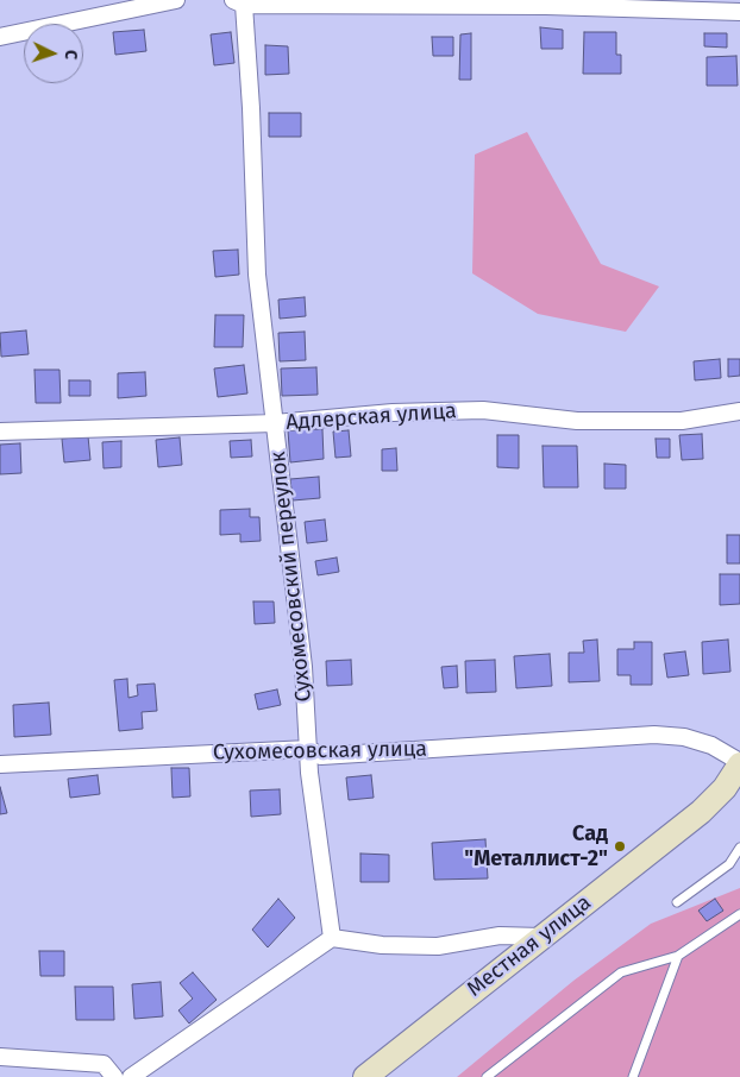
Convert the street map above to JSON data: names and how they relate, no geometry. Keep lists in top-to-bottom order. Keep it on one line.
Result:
{"streets":{"main road":["Местная улица"],"street":["Адлерская улица","Сухомесовский переулок","Сухомесовская улица"]},"crossings":[["Адлерская улица","Сухомесовский переулок"],["Сухомесовский переулок","Сухомесовская улица"],["Сухомесовская улица","Местная улица"]],"places":["Сад \"Металлист-2\""],"north":"right"}
